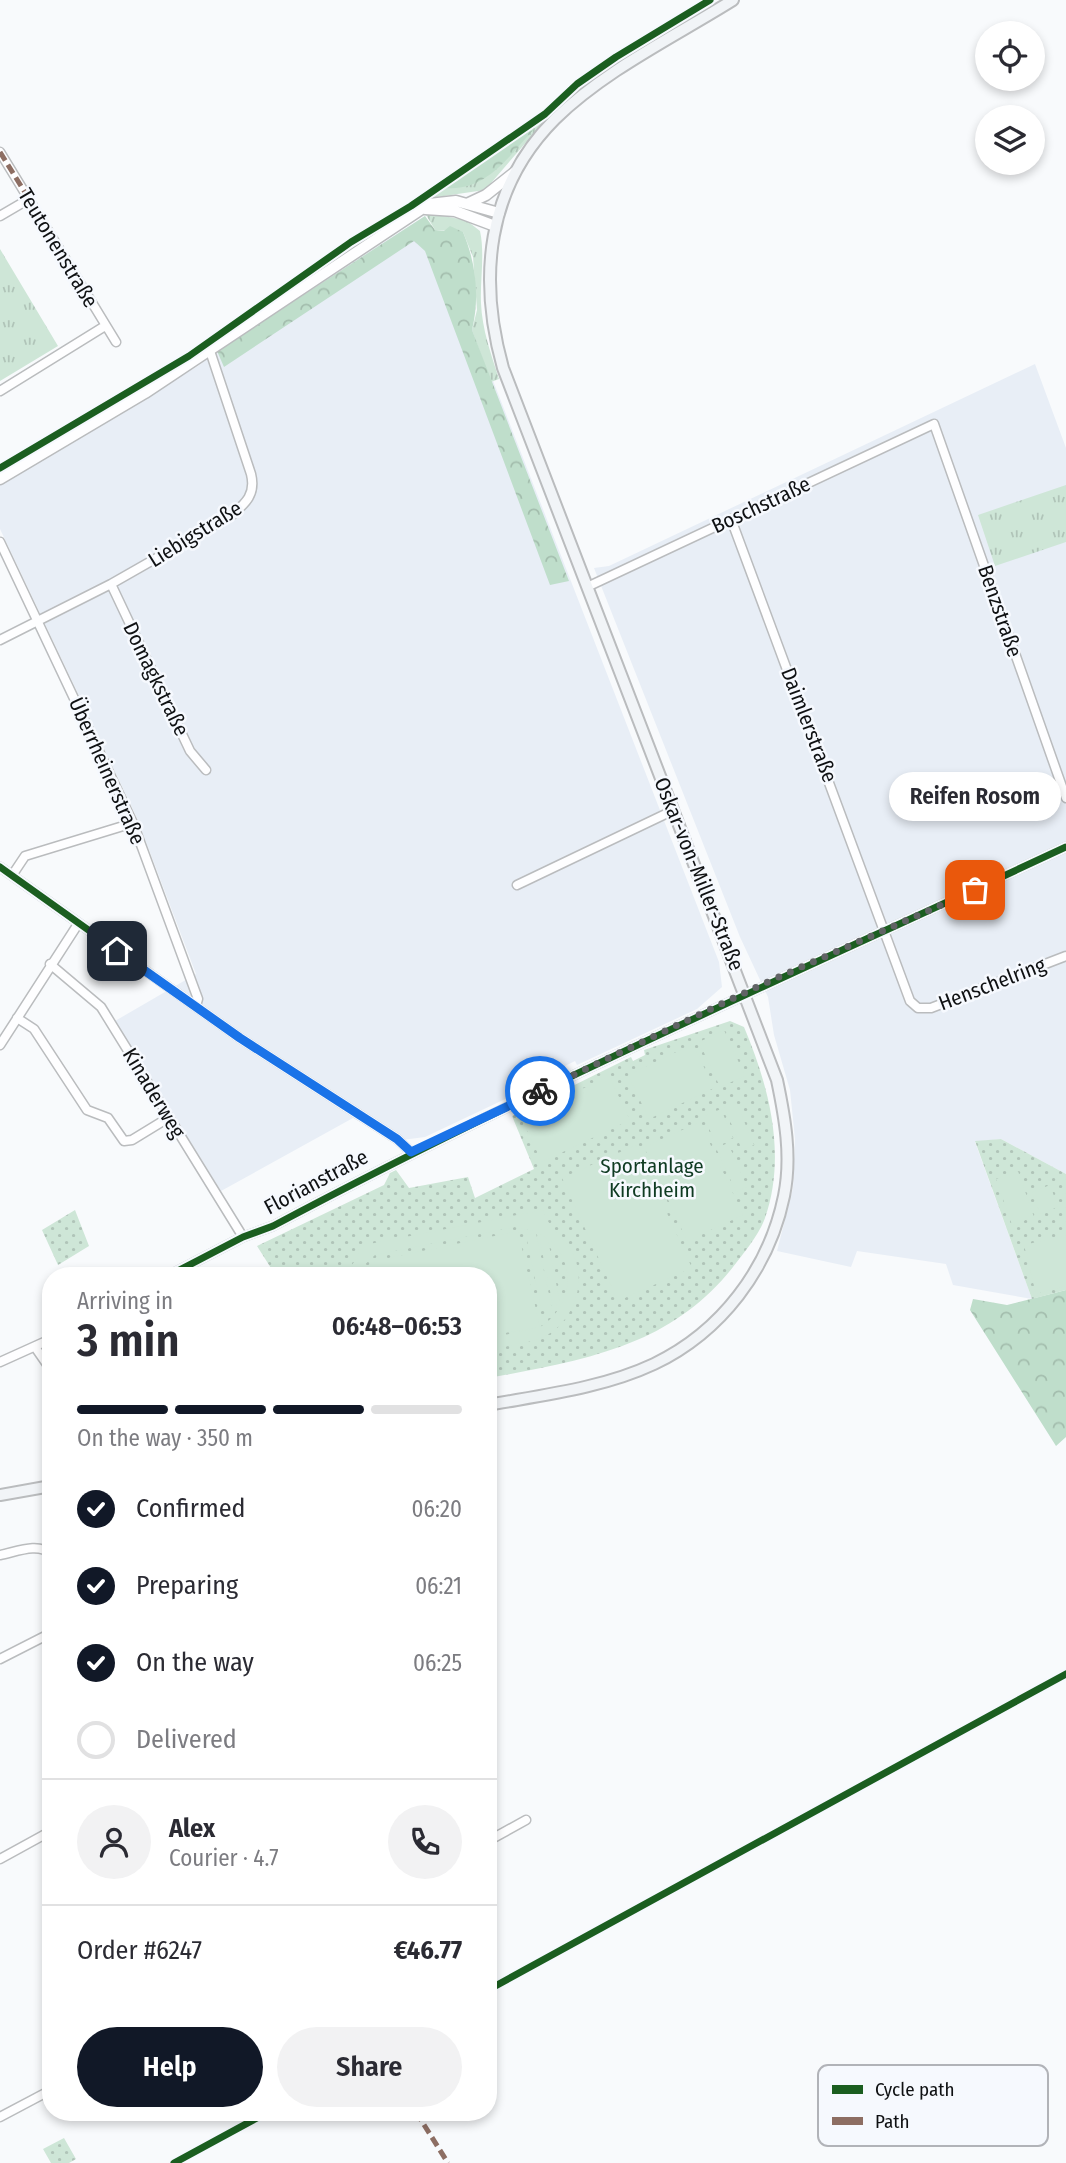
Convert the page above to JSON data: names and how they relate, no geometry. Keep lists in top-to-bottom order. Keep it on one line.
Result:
{"streets":{"main road":["Oskar-von-Miller-Straße"],"street":["Teutonenstraße","Boschstraße","Liebigstraße","Benzstraße","Domagkstraße","Daimlerstraße","Überrheinerstraße","Henschelring","Kinaderweg","Florianstraße"]},"crossings":[["Boschstraße","Benzstraße"],["Boschstraße","Daimlerstraße"],["Boschstraße","Oskar-von-Miller-Straße"],["Liebigstraße","Domagkstraße"],["Liebigstraße","Überrheinerstraße"],["Daimlerstraße","Henschelring"],["Daimlerstraße","Florianstraße"],["Oskar-von-Miller-Straße","Florianstraße"],["Henschelring","Florianstraße"],["Kinaderweg","Florianstraße"]],"parks":["Sportanlage Kirchheim"],"places":["Reifen Rosom"],"legend":["Cycle path","Path"],"page":{"bubble":"Reifen Rosom","heading":["3 min","Arriving in","06:48–06:53"],"panel":["Alex","Courier · 4.7","Order #6247","€46.77"],"bar":"On the way · 350 m","list":[["Confirmed","06:20"],["Preparing","06:21"],["On the way","06:25"],"Delivered"],"buttons":["Help","Share"]}}
